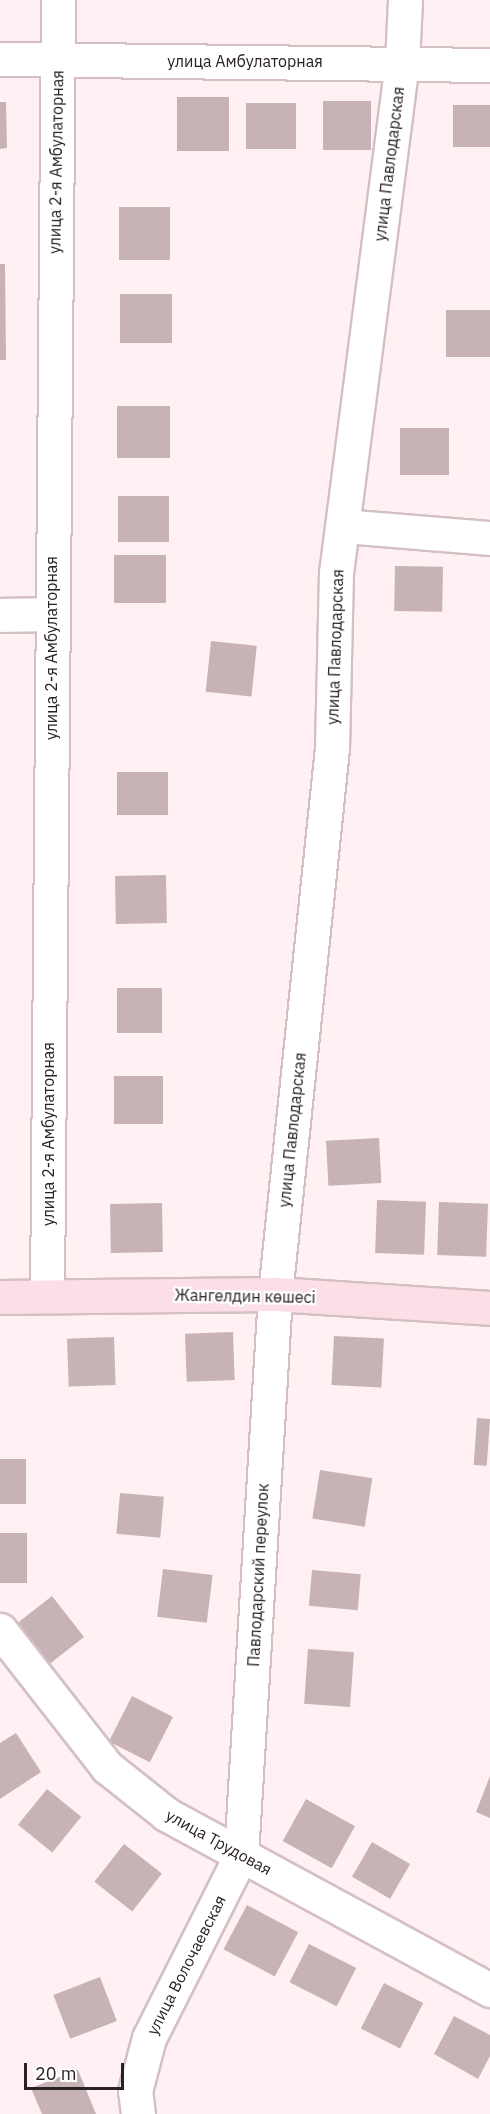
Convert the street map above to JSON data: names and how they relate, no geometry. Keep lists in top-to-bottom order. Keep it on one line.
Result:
{"streets":{"main road":["Жангелдин көшесі"],"street":["улица Амбулаторная","улица 2-я Амбулаторная","улица Павлодарская","Павлодарский переулок","улица Трудовая","улица Волочаевская"]},"crossings":[["улица Амбулаторная","улица 2-я Амбулаторная"],["улица Амбулаторная","улица Павлодарская"],["улица 2-я Амбулаторная","Жангелдин көшесі"],["улица Павлодарская","Жангелдин көшесі"],["улица Павлодарская","Павлодарский переулок"],["Жангелдин көшесі","Павлодарский переулок"],["Павлодарский переулок","улица Трудовая"],["Павлодарский переулок","улица Волочаевская"],["улица Трудовая","улица Волочаевская"]],"scale_bar":"20 m"}
